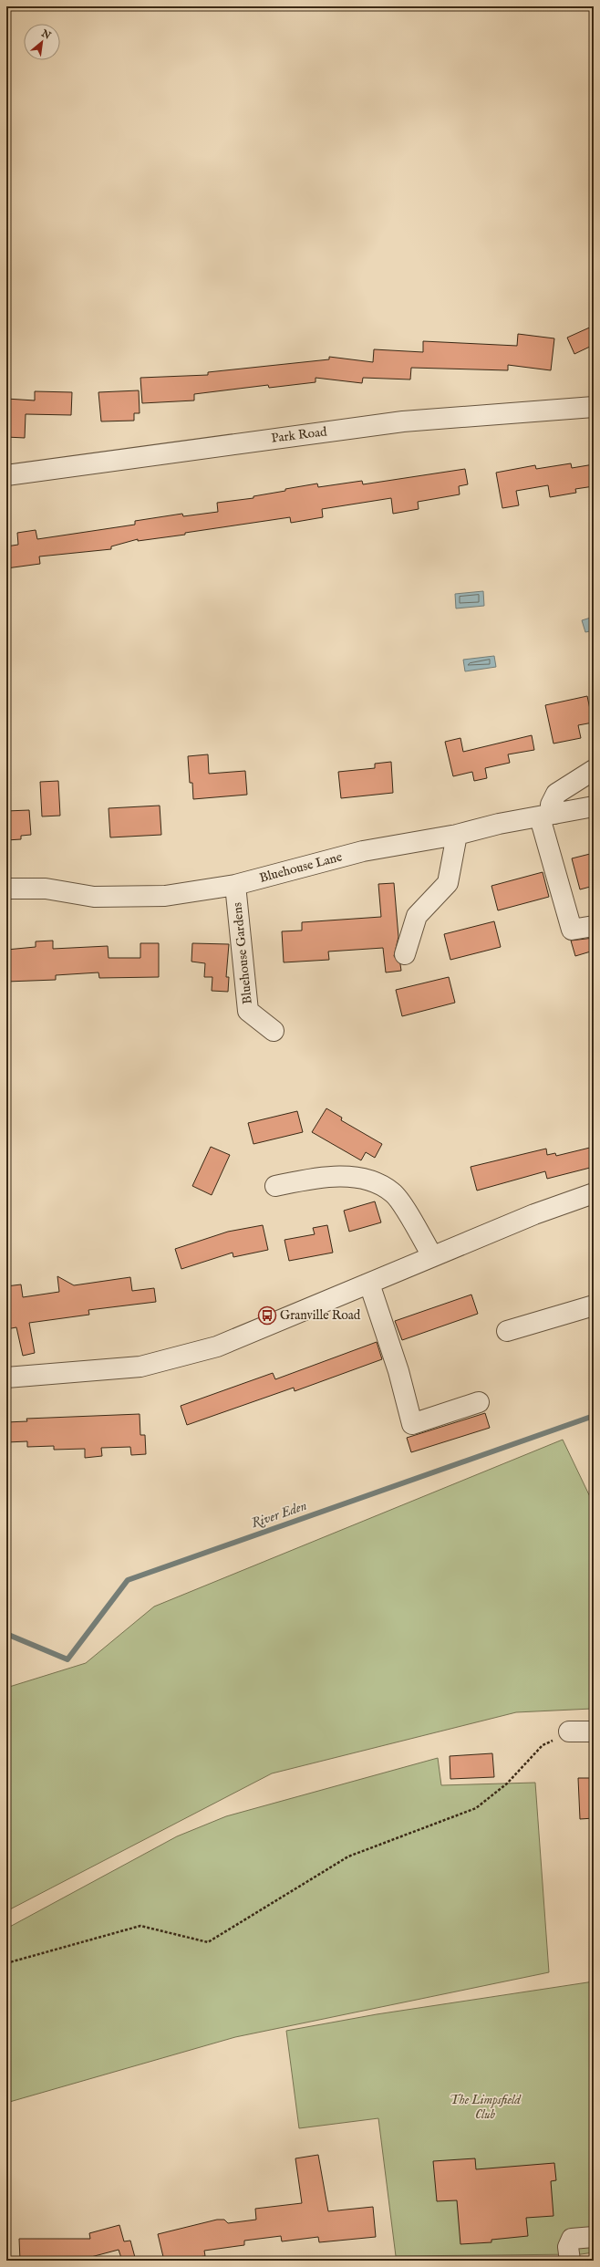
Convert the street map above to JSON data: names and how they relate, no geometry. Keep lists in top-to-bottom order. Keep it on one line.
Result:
{"streets":{"street":["Park Road","Bluehouse Lane","Bluehouse Gardens"]},"crossings":[["Bluehouse Lane","Bluehouse Gardens"]],"water":["River Eden"],"parks":["The Limpsfield Club"],"places":{"bus stop":["Granville Road"]},"north":"top right"}
